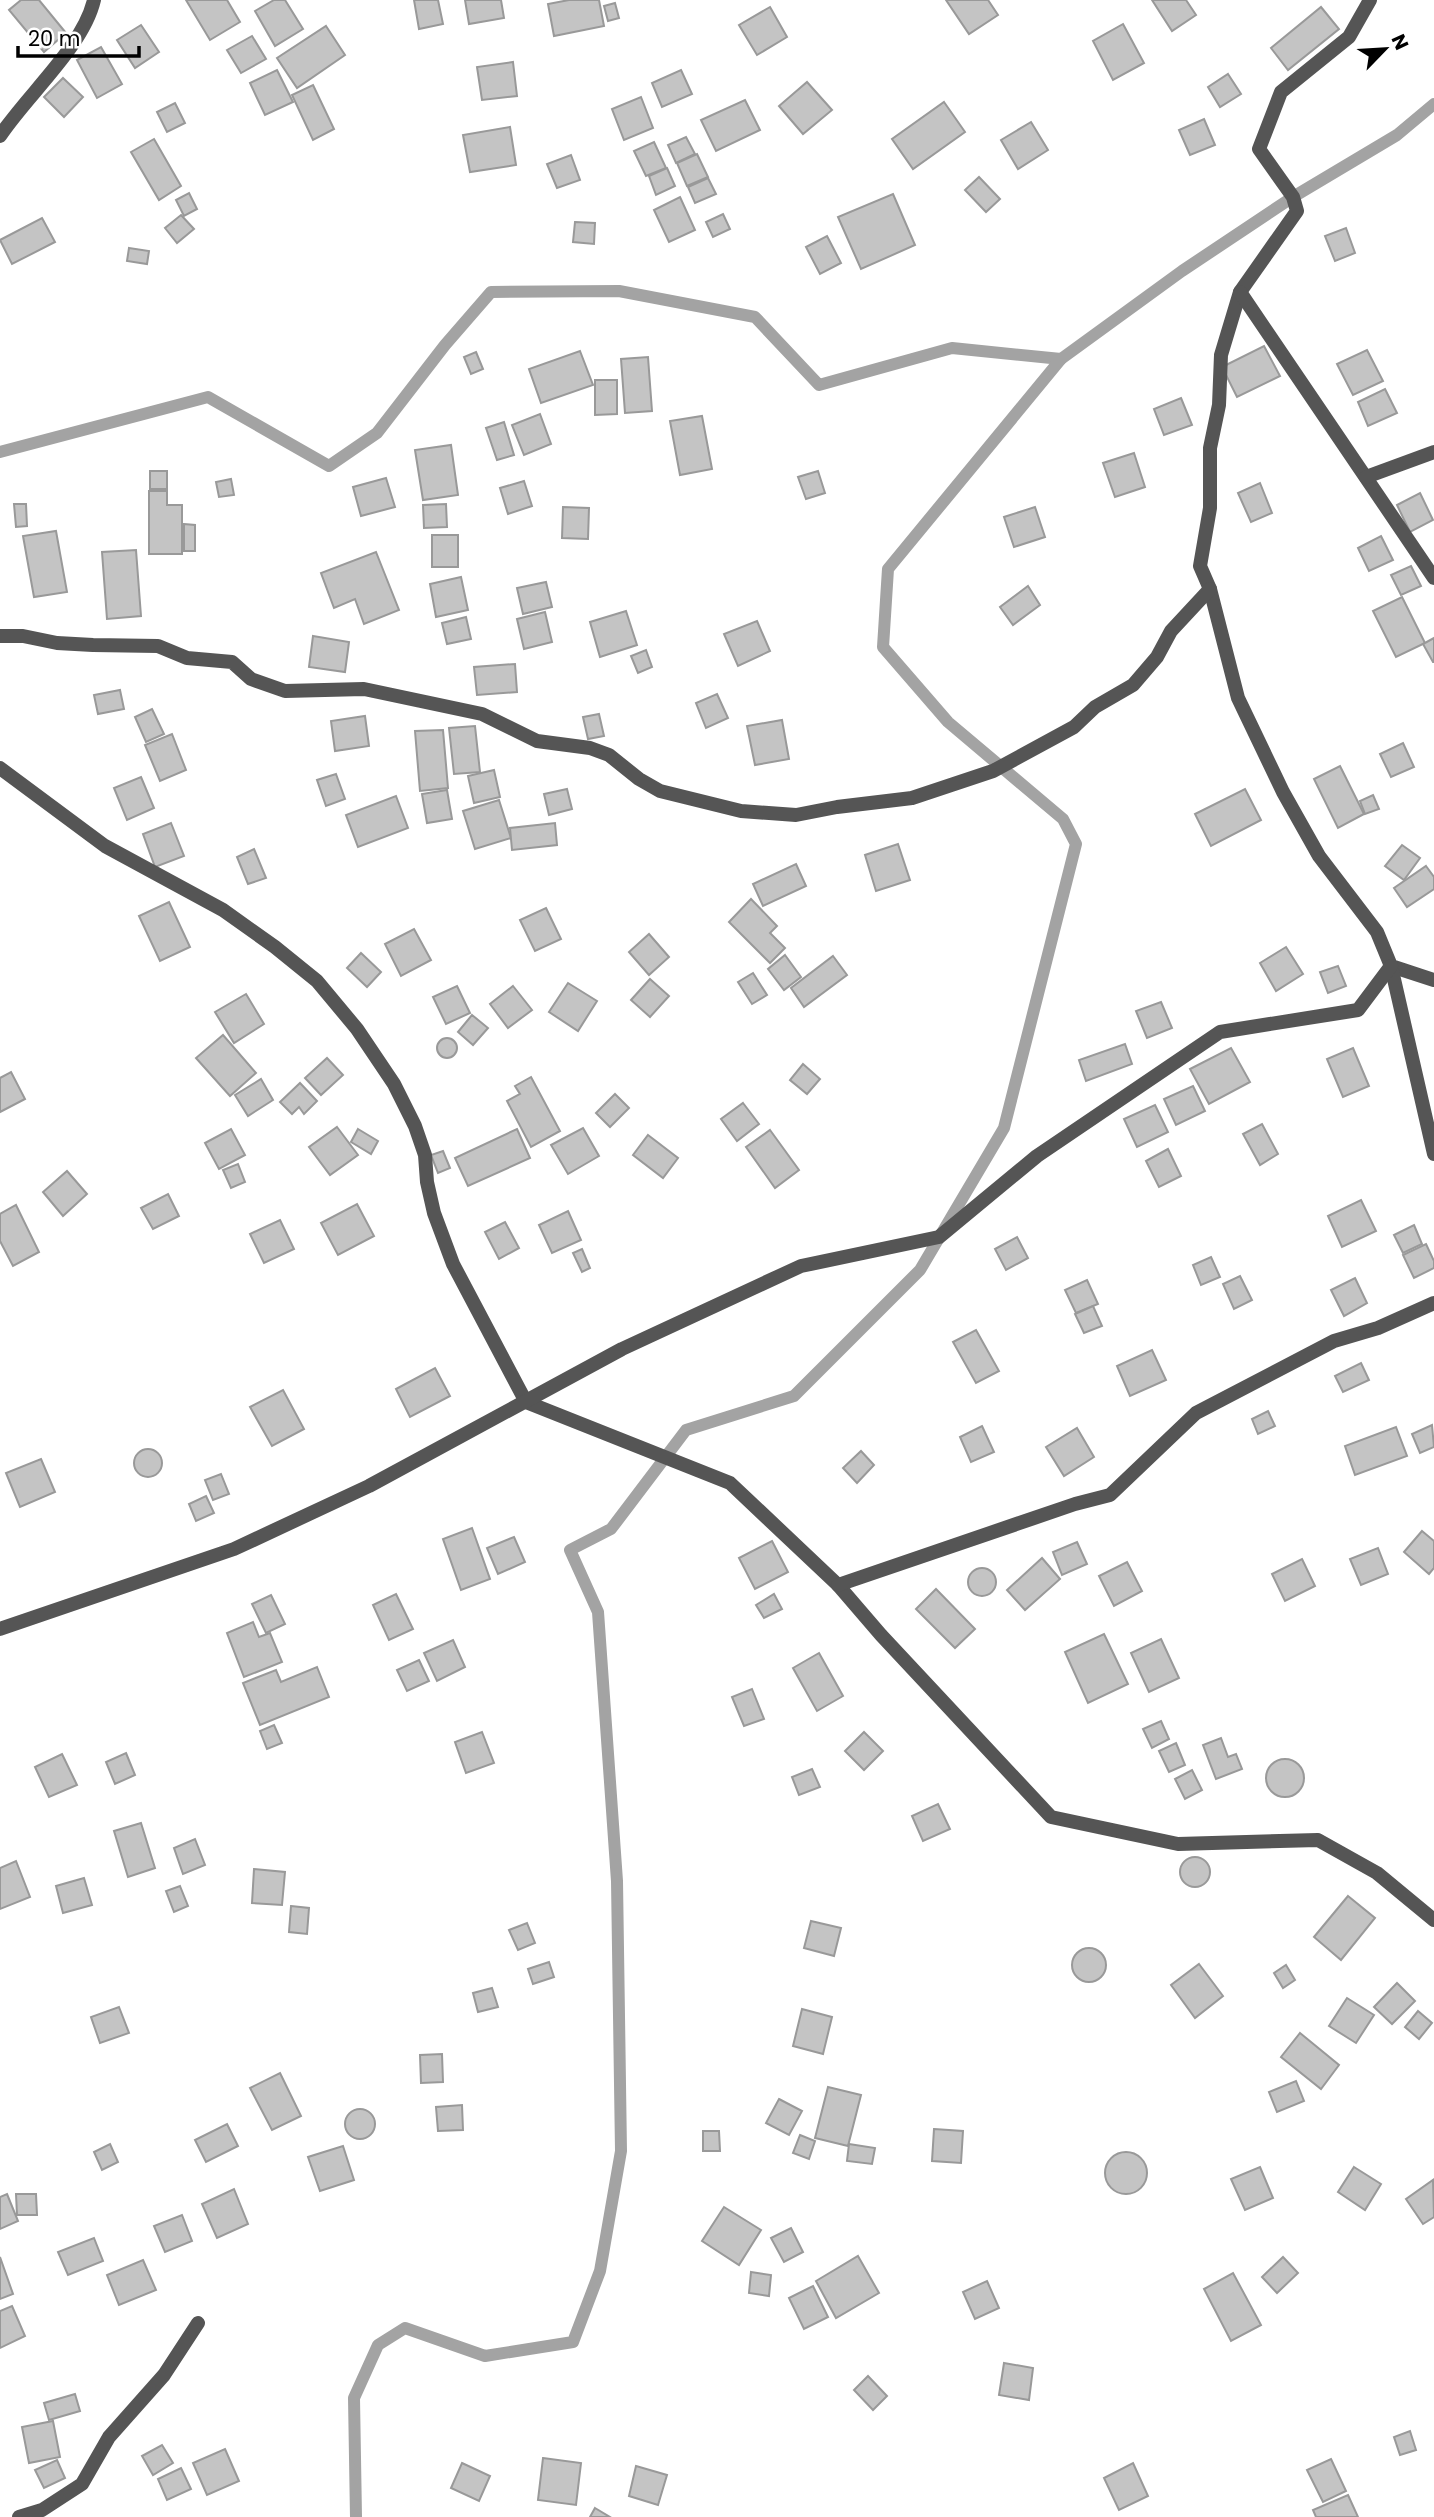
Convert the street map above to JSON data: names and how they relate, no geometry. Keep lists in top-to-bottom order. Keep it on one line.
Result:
{"scale_bar":"20 m","north":"top right"}
